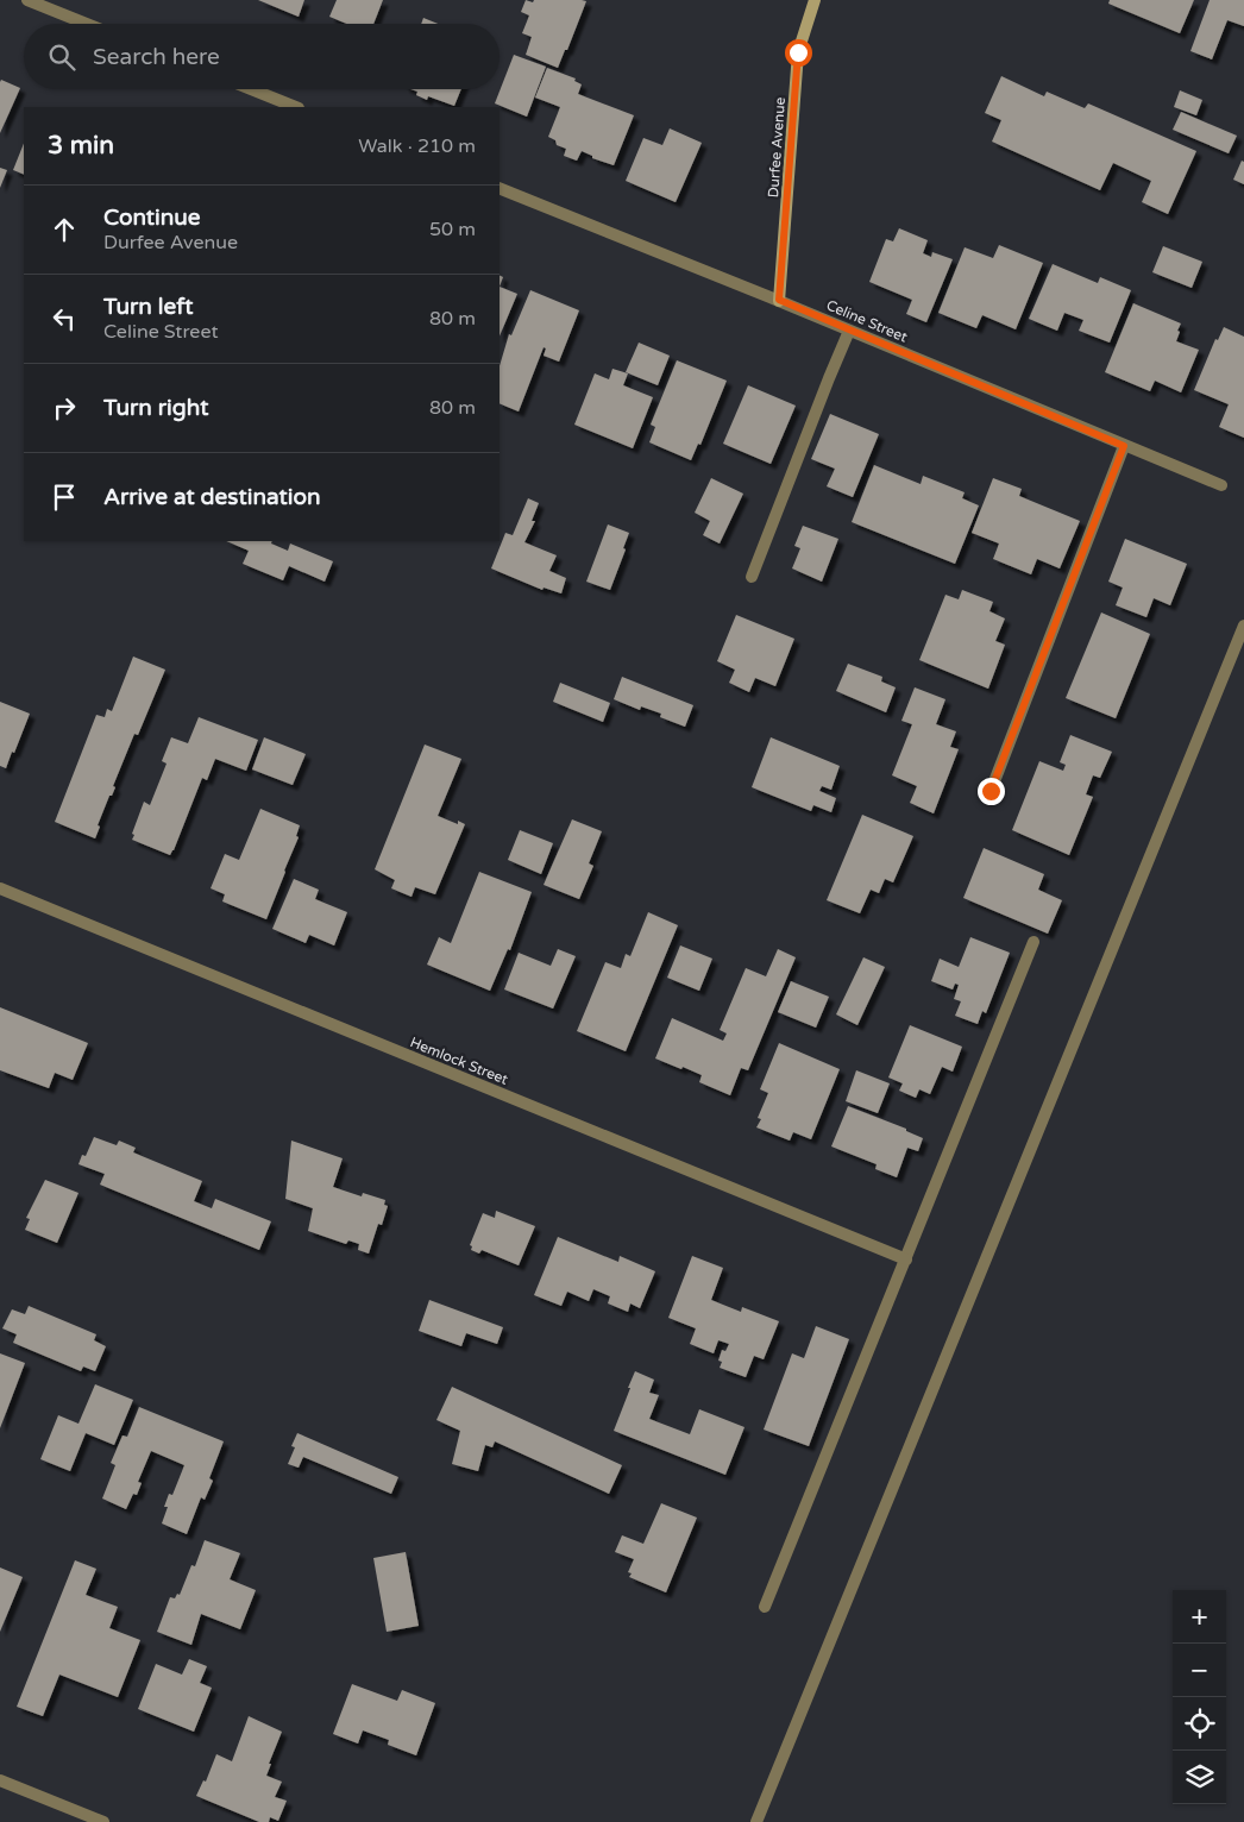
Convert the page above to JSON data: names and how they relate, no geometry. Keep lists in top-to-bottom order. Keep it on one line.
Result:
{"streets":{"street":["Durfee Avenue","Celine Street","Hemlock Street"]},"crossings":[["Durfee Avenue","Celine Street"]],"page":{"search":"Search here","heading":["3 min","Walk · 210 m"],"list":[["Continue","Durfee Avenue","50 m"],["Turn left","Celine Street","80 m"],["Turn right","80 m"],"Arrive at destination"],"map_buttons":["+","−"]}}
